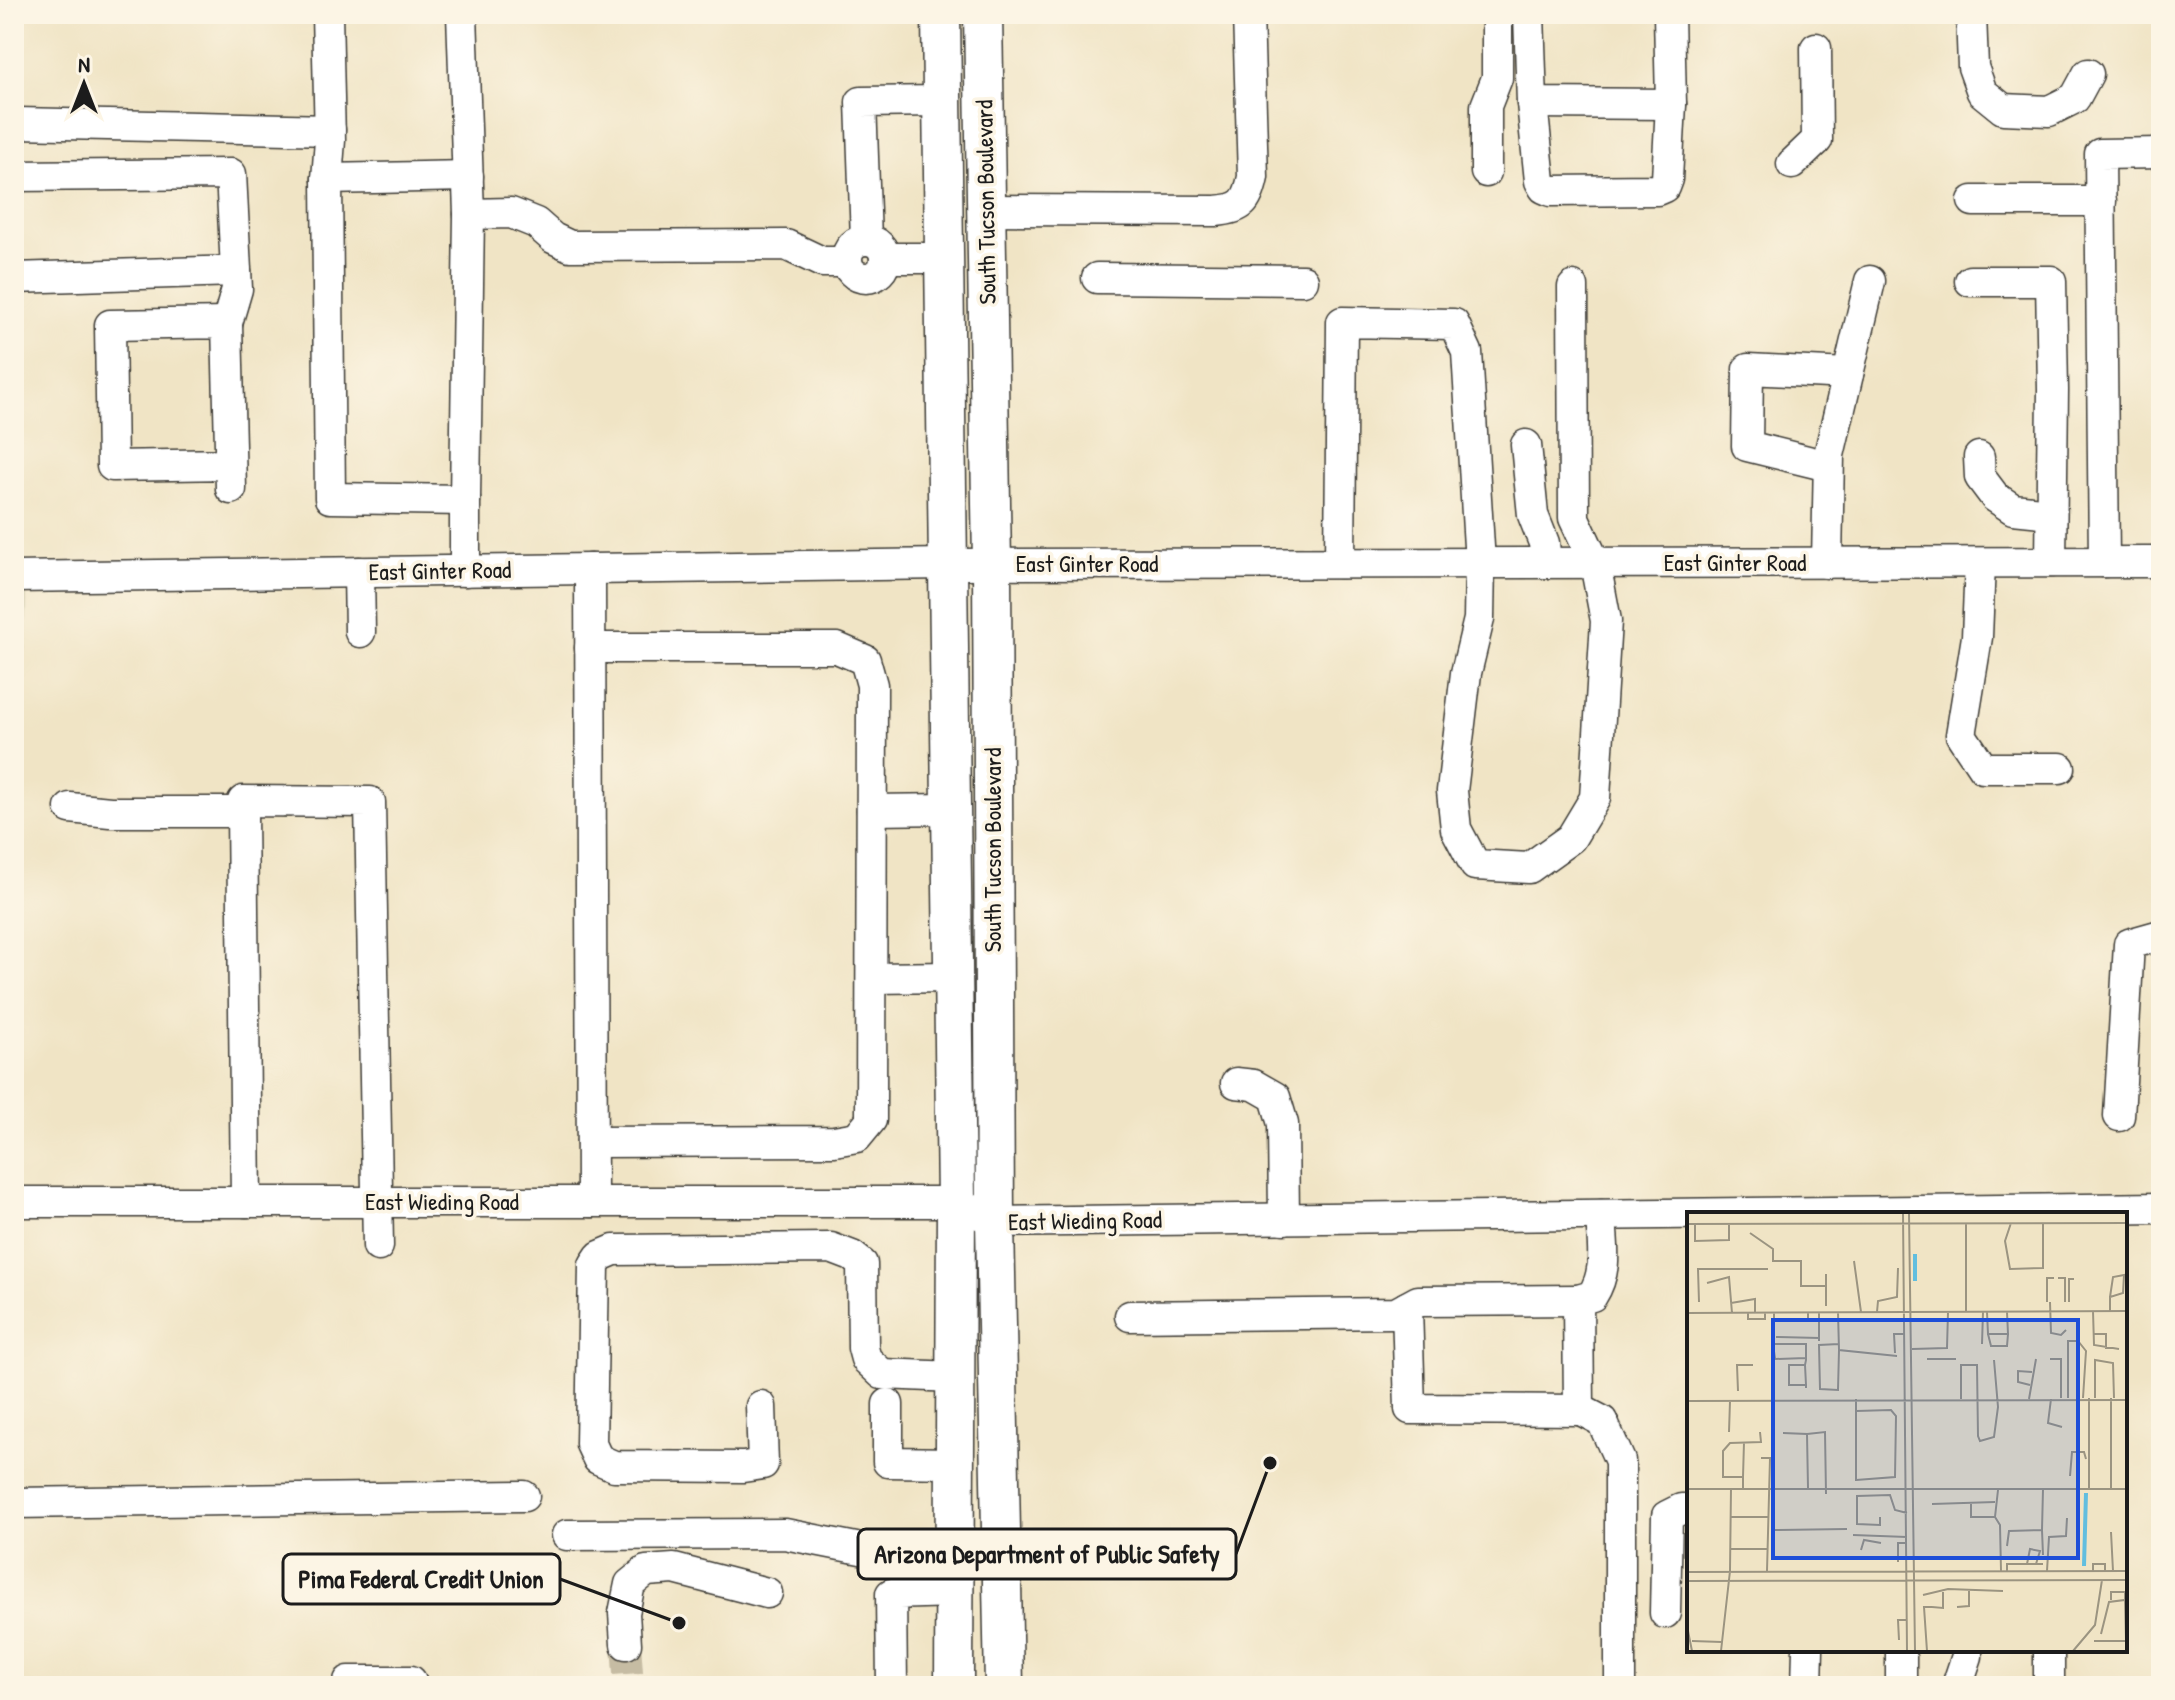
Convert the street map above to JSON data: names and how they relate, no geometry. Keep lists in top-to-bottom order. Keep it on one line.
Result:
{"streets":{"main road":["South Tucson Boulevard"],"street":["East Ginter Road","East Wieding Road"]},"crossings":[["South Tucson Boulevard","East Ginter Road"],["South Tucson Boulevard","East Wieding Road"]],"places":["Arizona Department of Public Safety","Pima Federal Credit Union"],"north":"top"}
